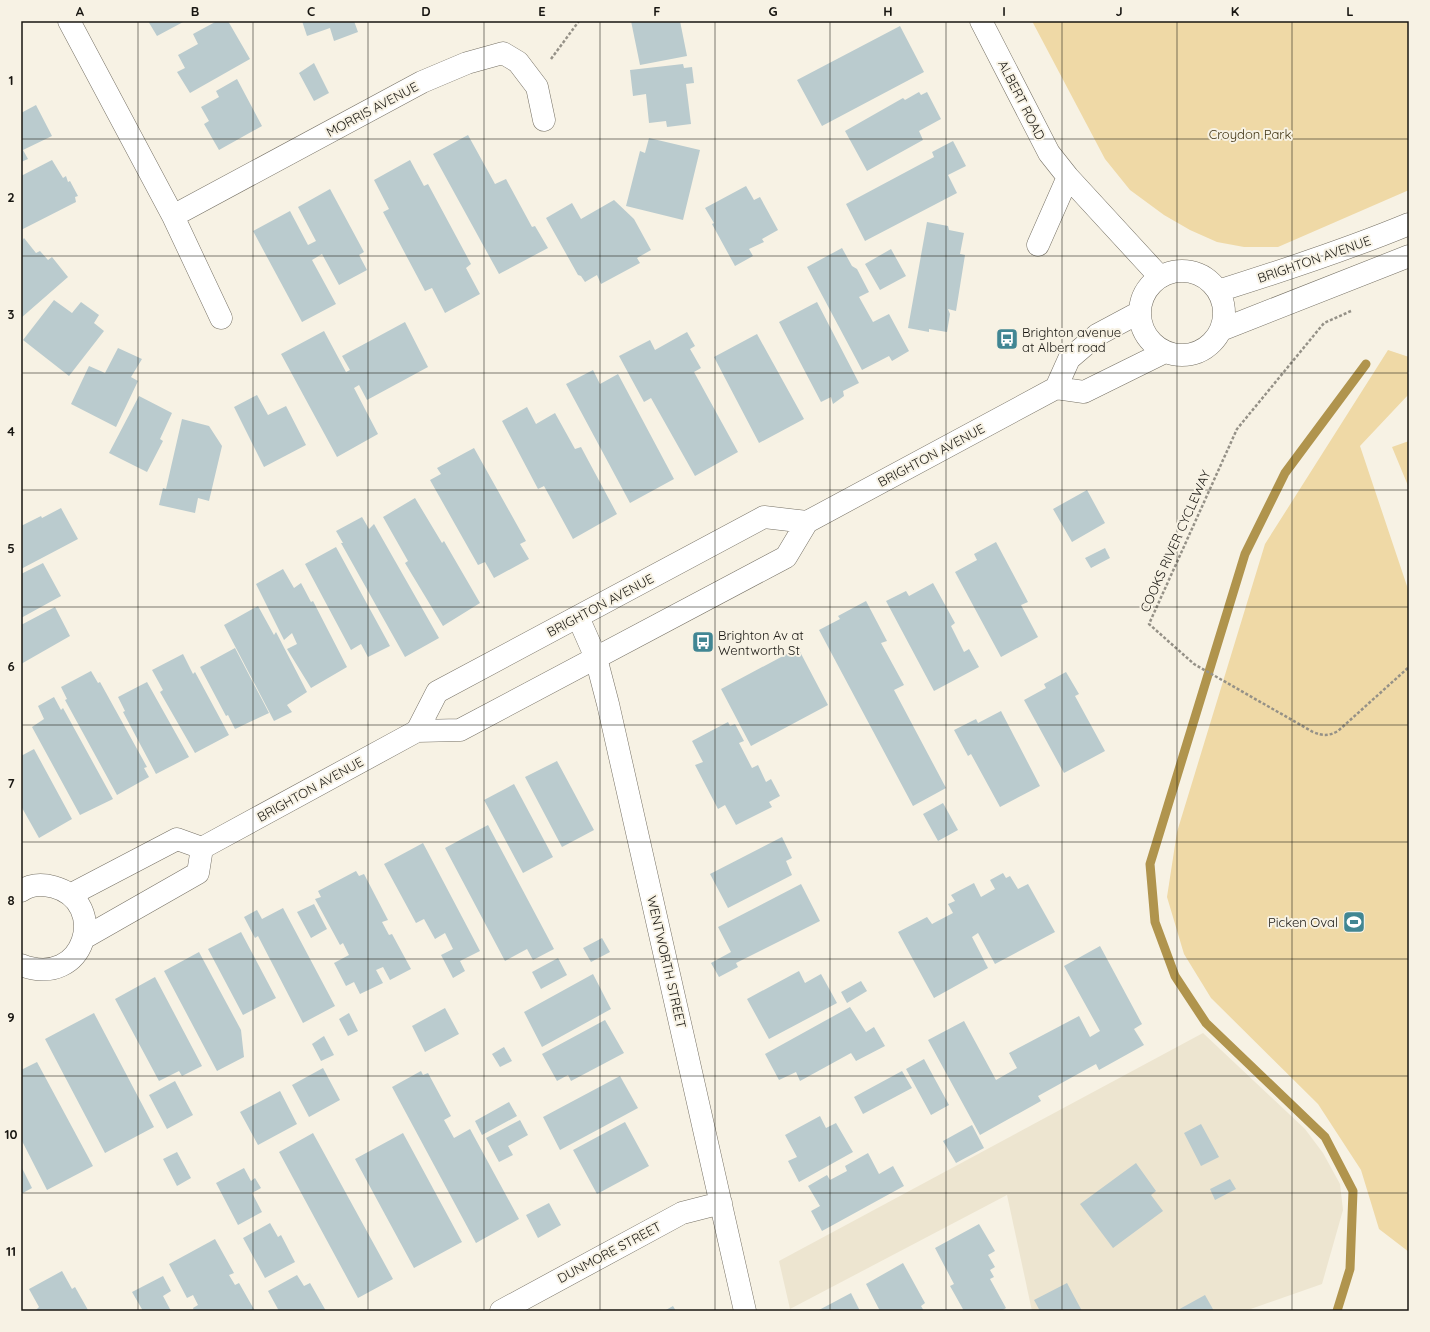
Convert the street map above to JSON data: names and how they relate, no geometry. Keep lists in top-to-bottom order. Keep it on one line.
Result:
{"streets":{"main road":["ALBERT ROAD","MORRIS AVENUE","BRIGHTON AVENUE","WENTWORTH STREET","DUNMORE STREET"],"path":["COOKS RIVER CYCLEWAY"]},"crossings":[["ALBERT ROAD","BRIGHTON AVENUE"],["BRIGHTON AVENUE","WENTWORTH STREET"],["WENTWORTH STREET","DUNMORE STREET"]],"parks":["Croydon Park"],"places":{"bus stop":["Brighton avenue at Albert road","Brighton Av at Wentworth St"],"sports":["Picken Oval"]},"grid":{"columns":["A","B","C","D","E","F","G","H","I","J","K","L"],"rows":["1","2","3","4","5","6","7","8","9","10","11"]}}
